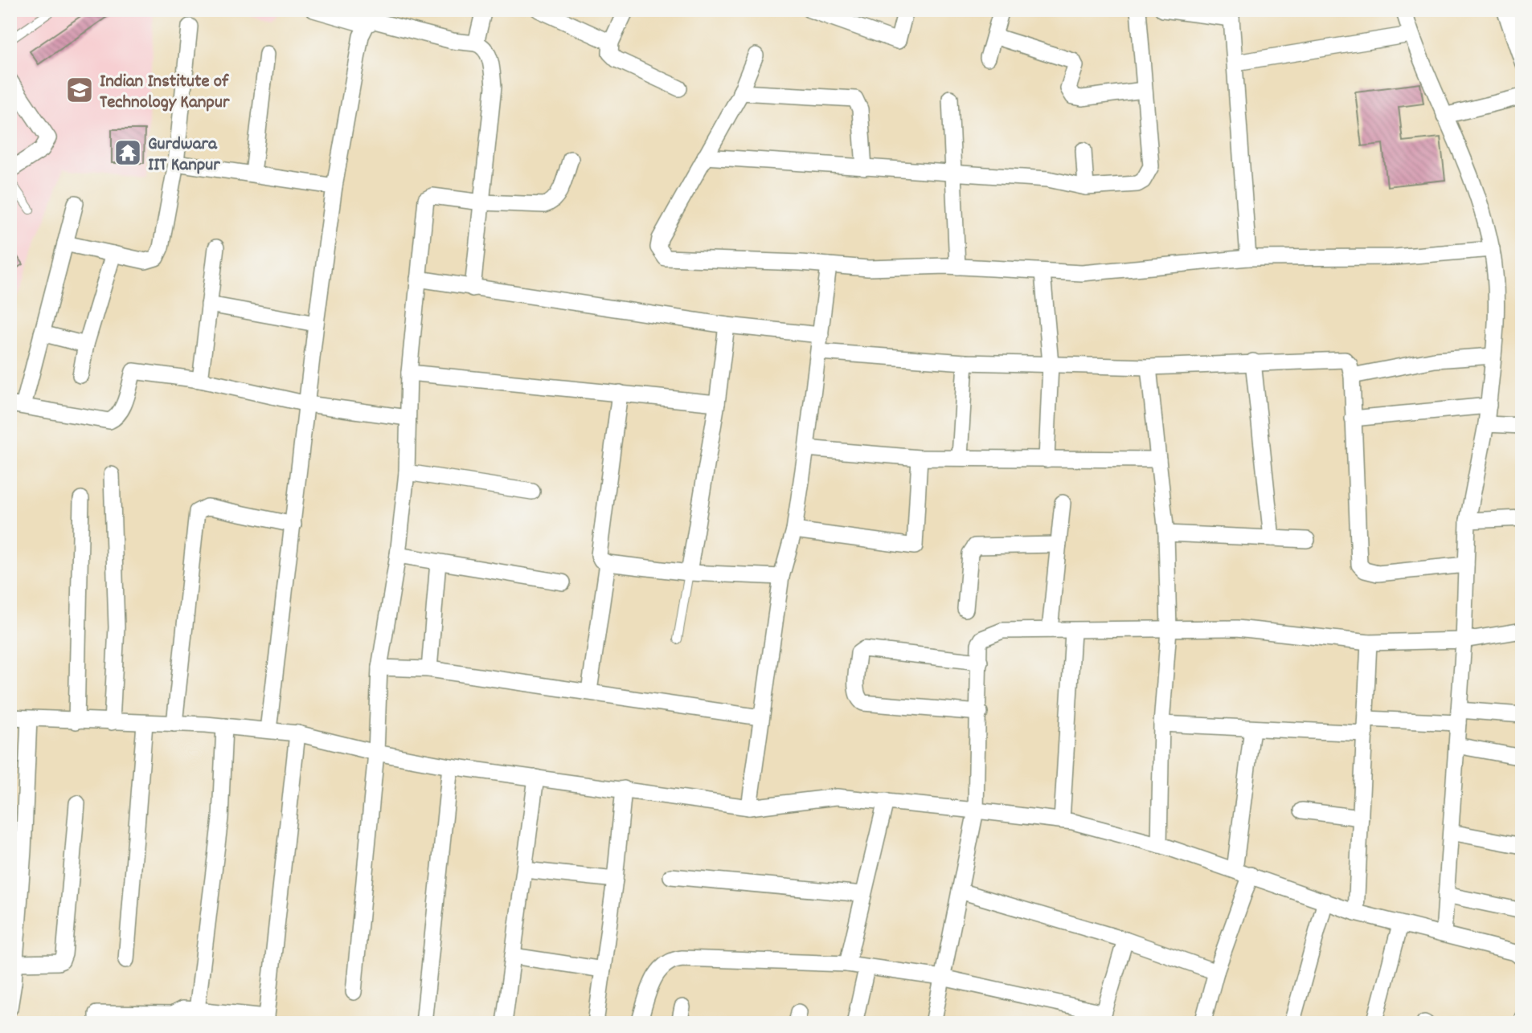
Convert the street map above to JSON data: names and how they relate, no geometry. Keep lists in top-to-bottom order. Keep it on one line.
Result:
{"places":{"school or university":["Indian Institute of Technology Kanpur"],"temple":["Gurdwara IIT Kanpur"]}}
